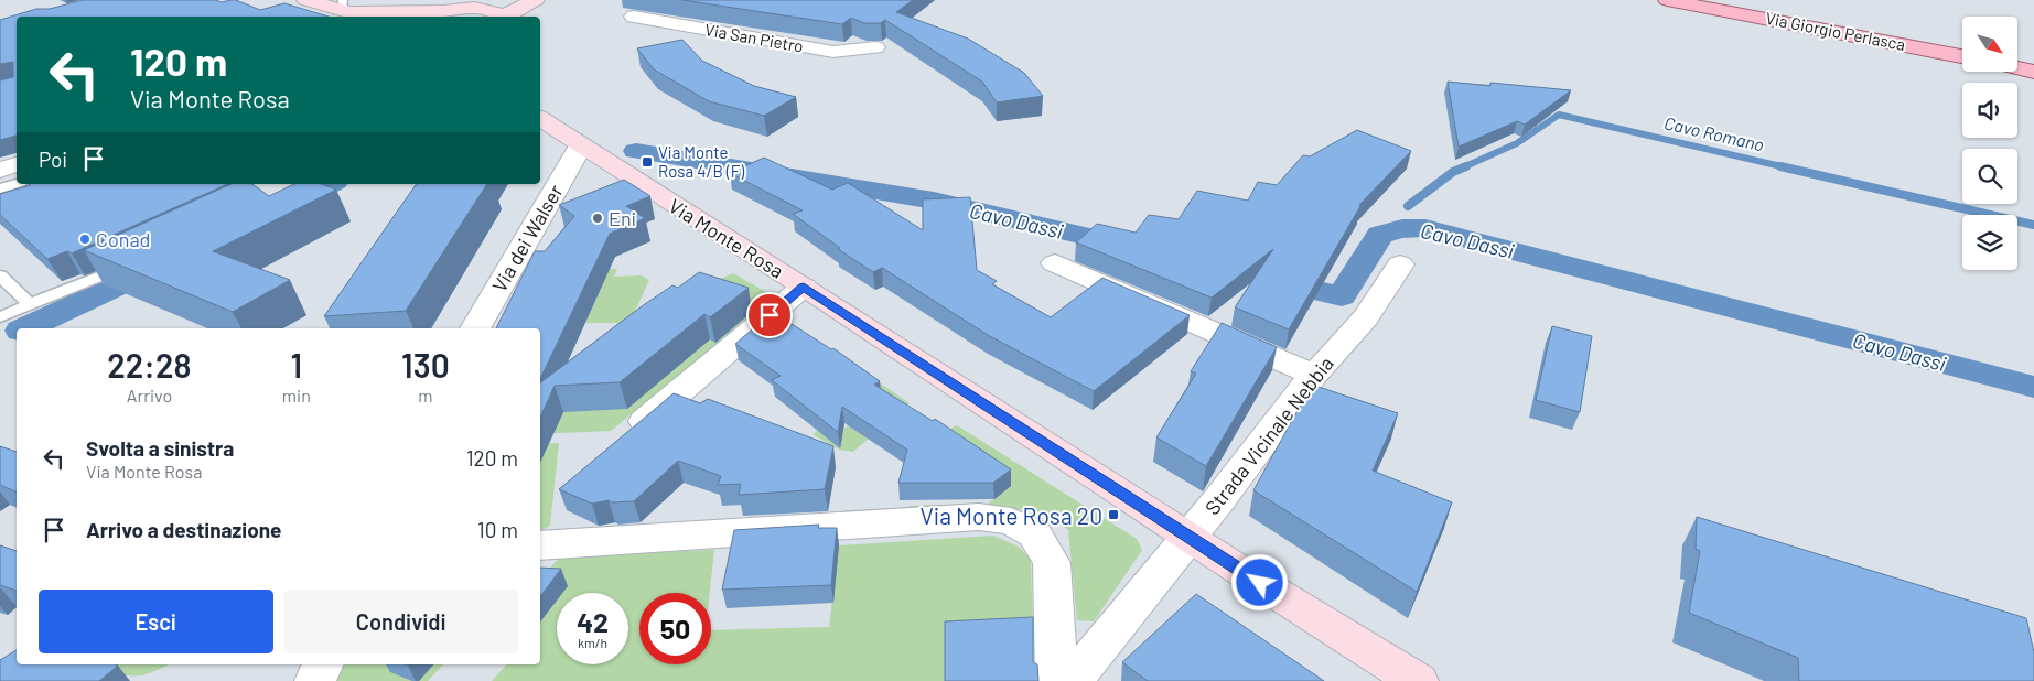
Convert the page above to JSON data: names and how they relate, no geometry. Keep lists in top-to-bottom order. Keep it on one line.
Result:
{"streets":{"main road":["Via Giorgio Perlasca","Via Monte Rosa"],"street":["Via San Pietro","Via dei Walser","Strada Vicinale Nebbia"]},"crossings":[["Via dei Walser","Via Monte Rosa"],["Via Monte Rosa","Strada Vicinale Nebbia"]],"water":["Cavo Romano","Cavo Dassi"],"places":{"transit":["Via Monte Rosa 4/B (F)","Via Monte Rosa 20"],"other":["Eni","Conad"]},"north":"bottom right","page":{"turn":["120 m","Via Monte Rosa"],"then":"Poi","eta":["22:28","Arrivo","1","min","130","m"],"list":[{"name":"Svolta a sinistra","note":"Via Monte Rosa","value":"120 m"},{"name":"Arrivo a destinazione","value":"10 m"}],"buttons":["Esci","Condividi"],"speed":"42 km/h","limit":"50"}}
